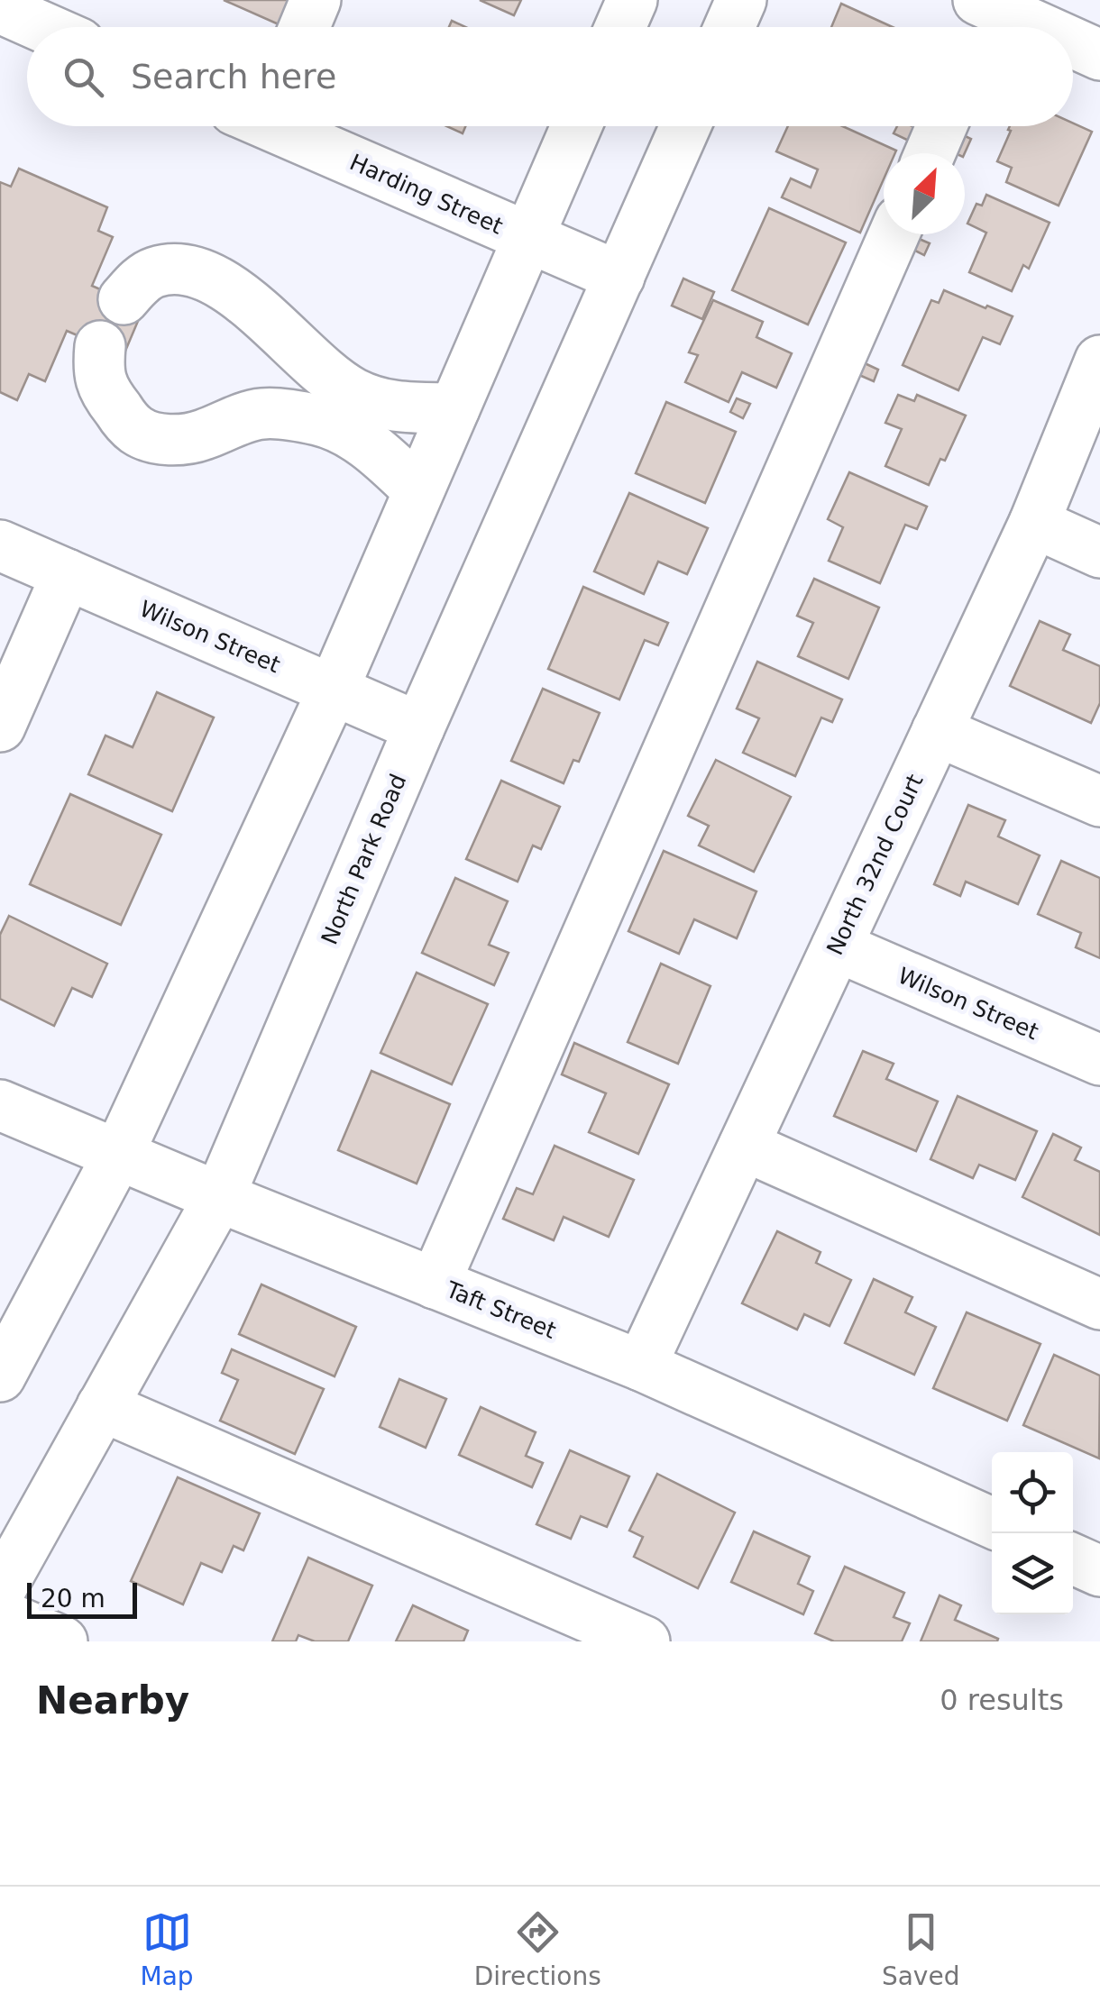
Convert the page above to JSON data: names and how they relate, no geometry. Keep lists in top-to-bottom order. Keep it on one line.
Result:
{"streets":{"street":["Harding Street","Wilson Street","North Park Road","North 32nd Court","Taft Street"]},"crossings":[["Harding Street","North Park Road"],["Wilson Street","North Park Road"],["Wilson Street","North 32nd Court"],["North Park Road","Taft Street"],["North 32nd Court","Taft Street"]],"scale_bar":"20 m","north":"top right","page":{"search":"Search here","scale":"20 m","heading":["Nearby","0 results"],"nav":["Map","Directions","Saved"]}}
